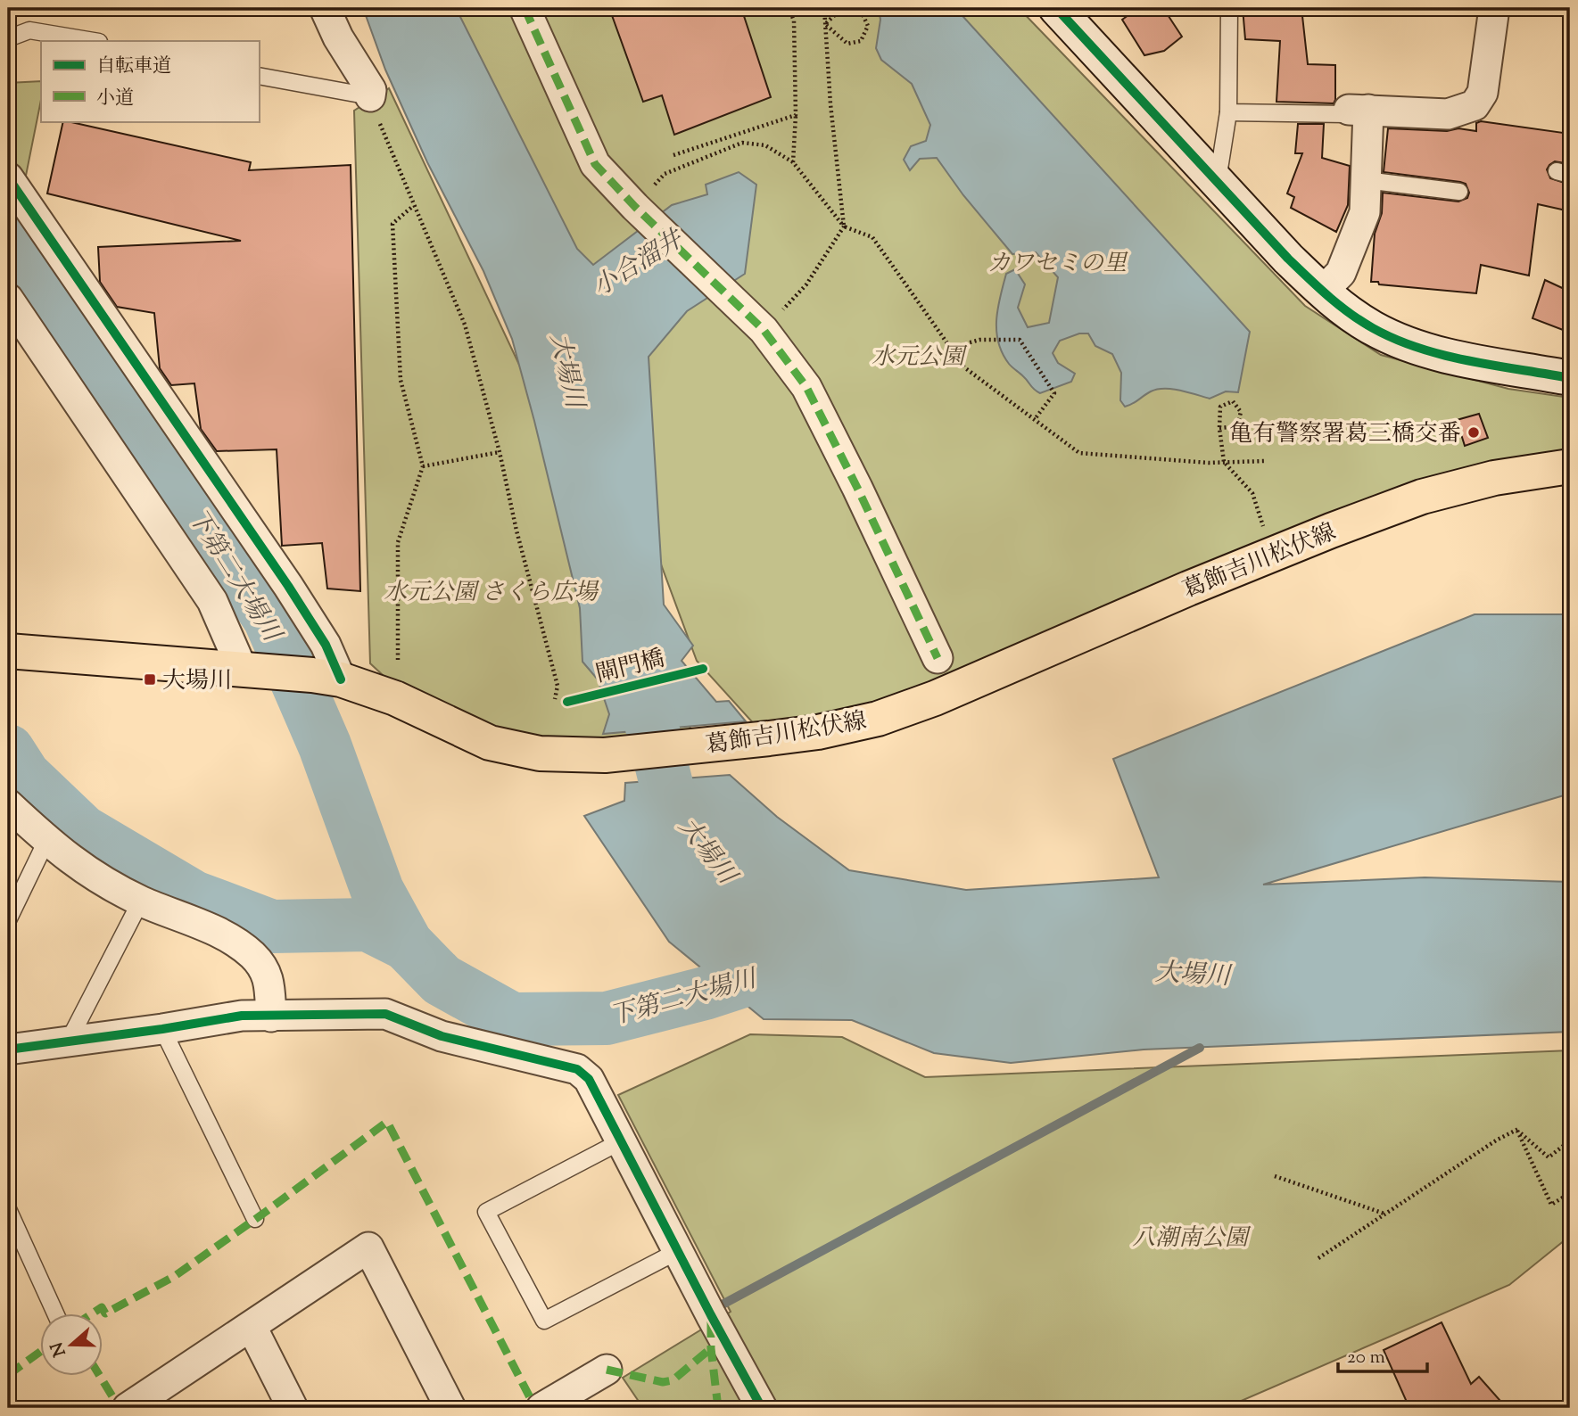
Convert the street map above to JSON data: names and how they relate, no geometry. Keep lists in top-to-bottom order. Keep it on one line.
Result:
{"streets":{"main road":["葛飾吉川松伏線"],"cycle path":["閘門橋"]},"water":["小合溜井","大場川","下第二大場川"],"parks":["カワセミの里","水元公園","水元公園 さくら広場","八潮南公園"],"places":{"other":["亀有警察署葛三橋交番"],"transit":["大場川"]},"legend":["自転車道","小道"],"scale_bar":"20 m","north":"left"}
